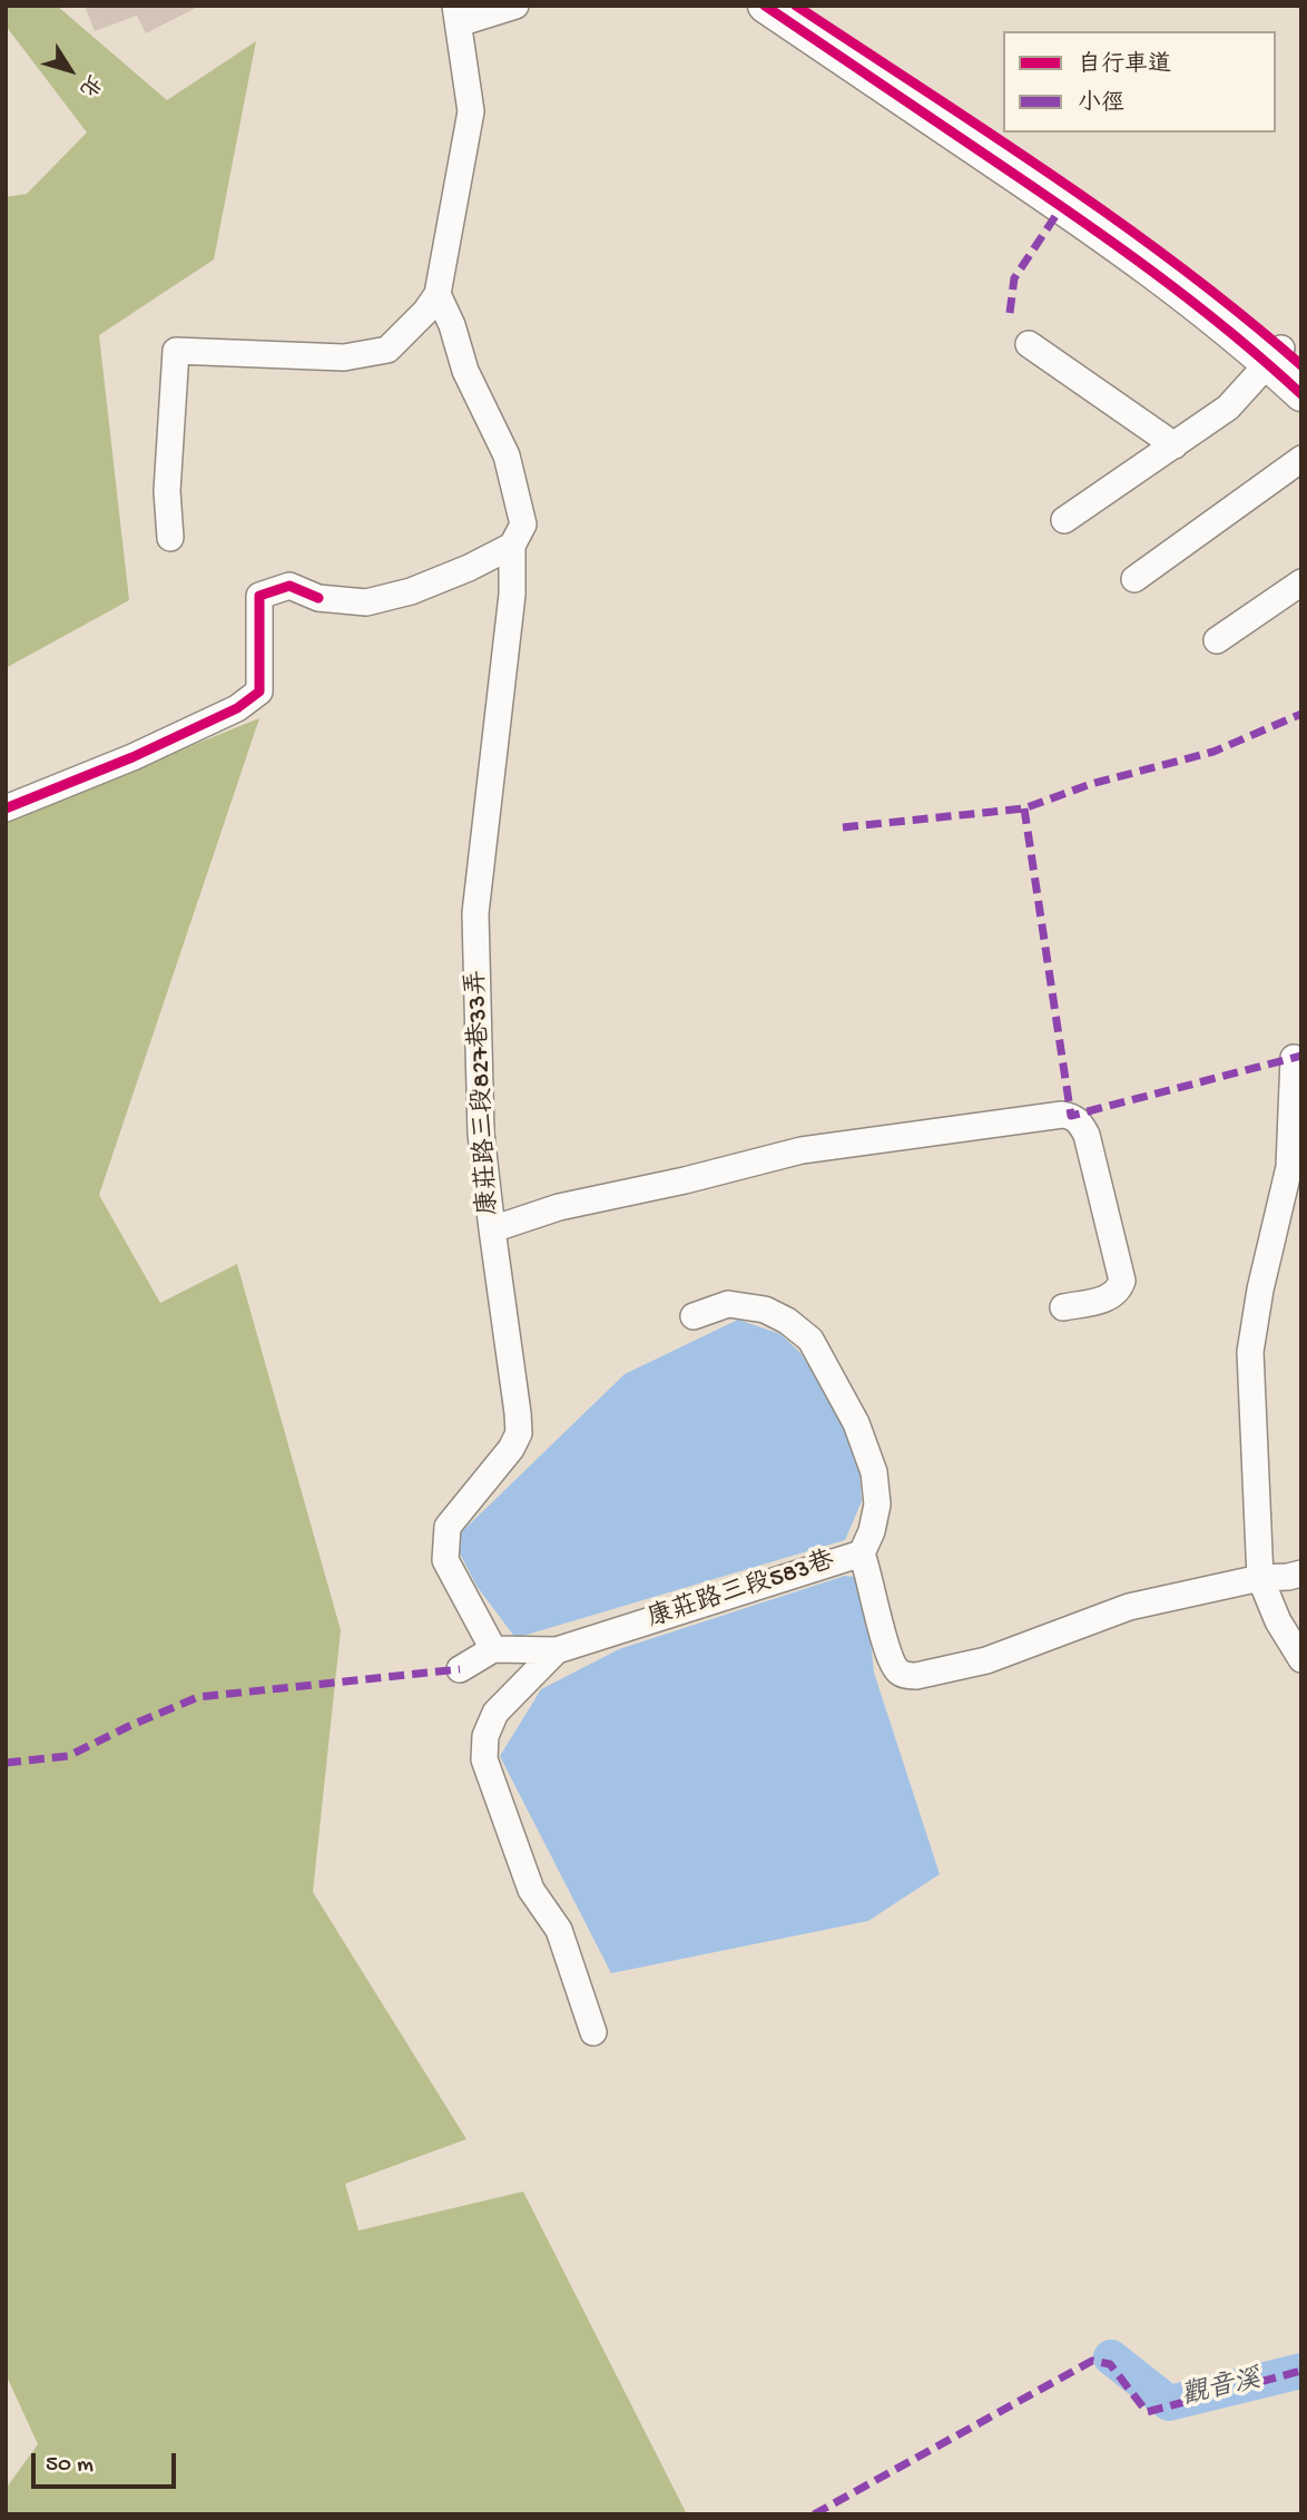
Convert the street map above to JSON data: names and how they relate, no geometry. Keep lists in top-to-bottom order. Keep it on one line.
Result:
{"streets":{"street":["康莊路三段827巷33弄","康莊路三段583巷"]},"water":["觀音溪"],"legend":["自行車道","小徑"],"scale_bar":"50 m","north":"bottom right"}
